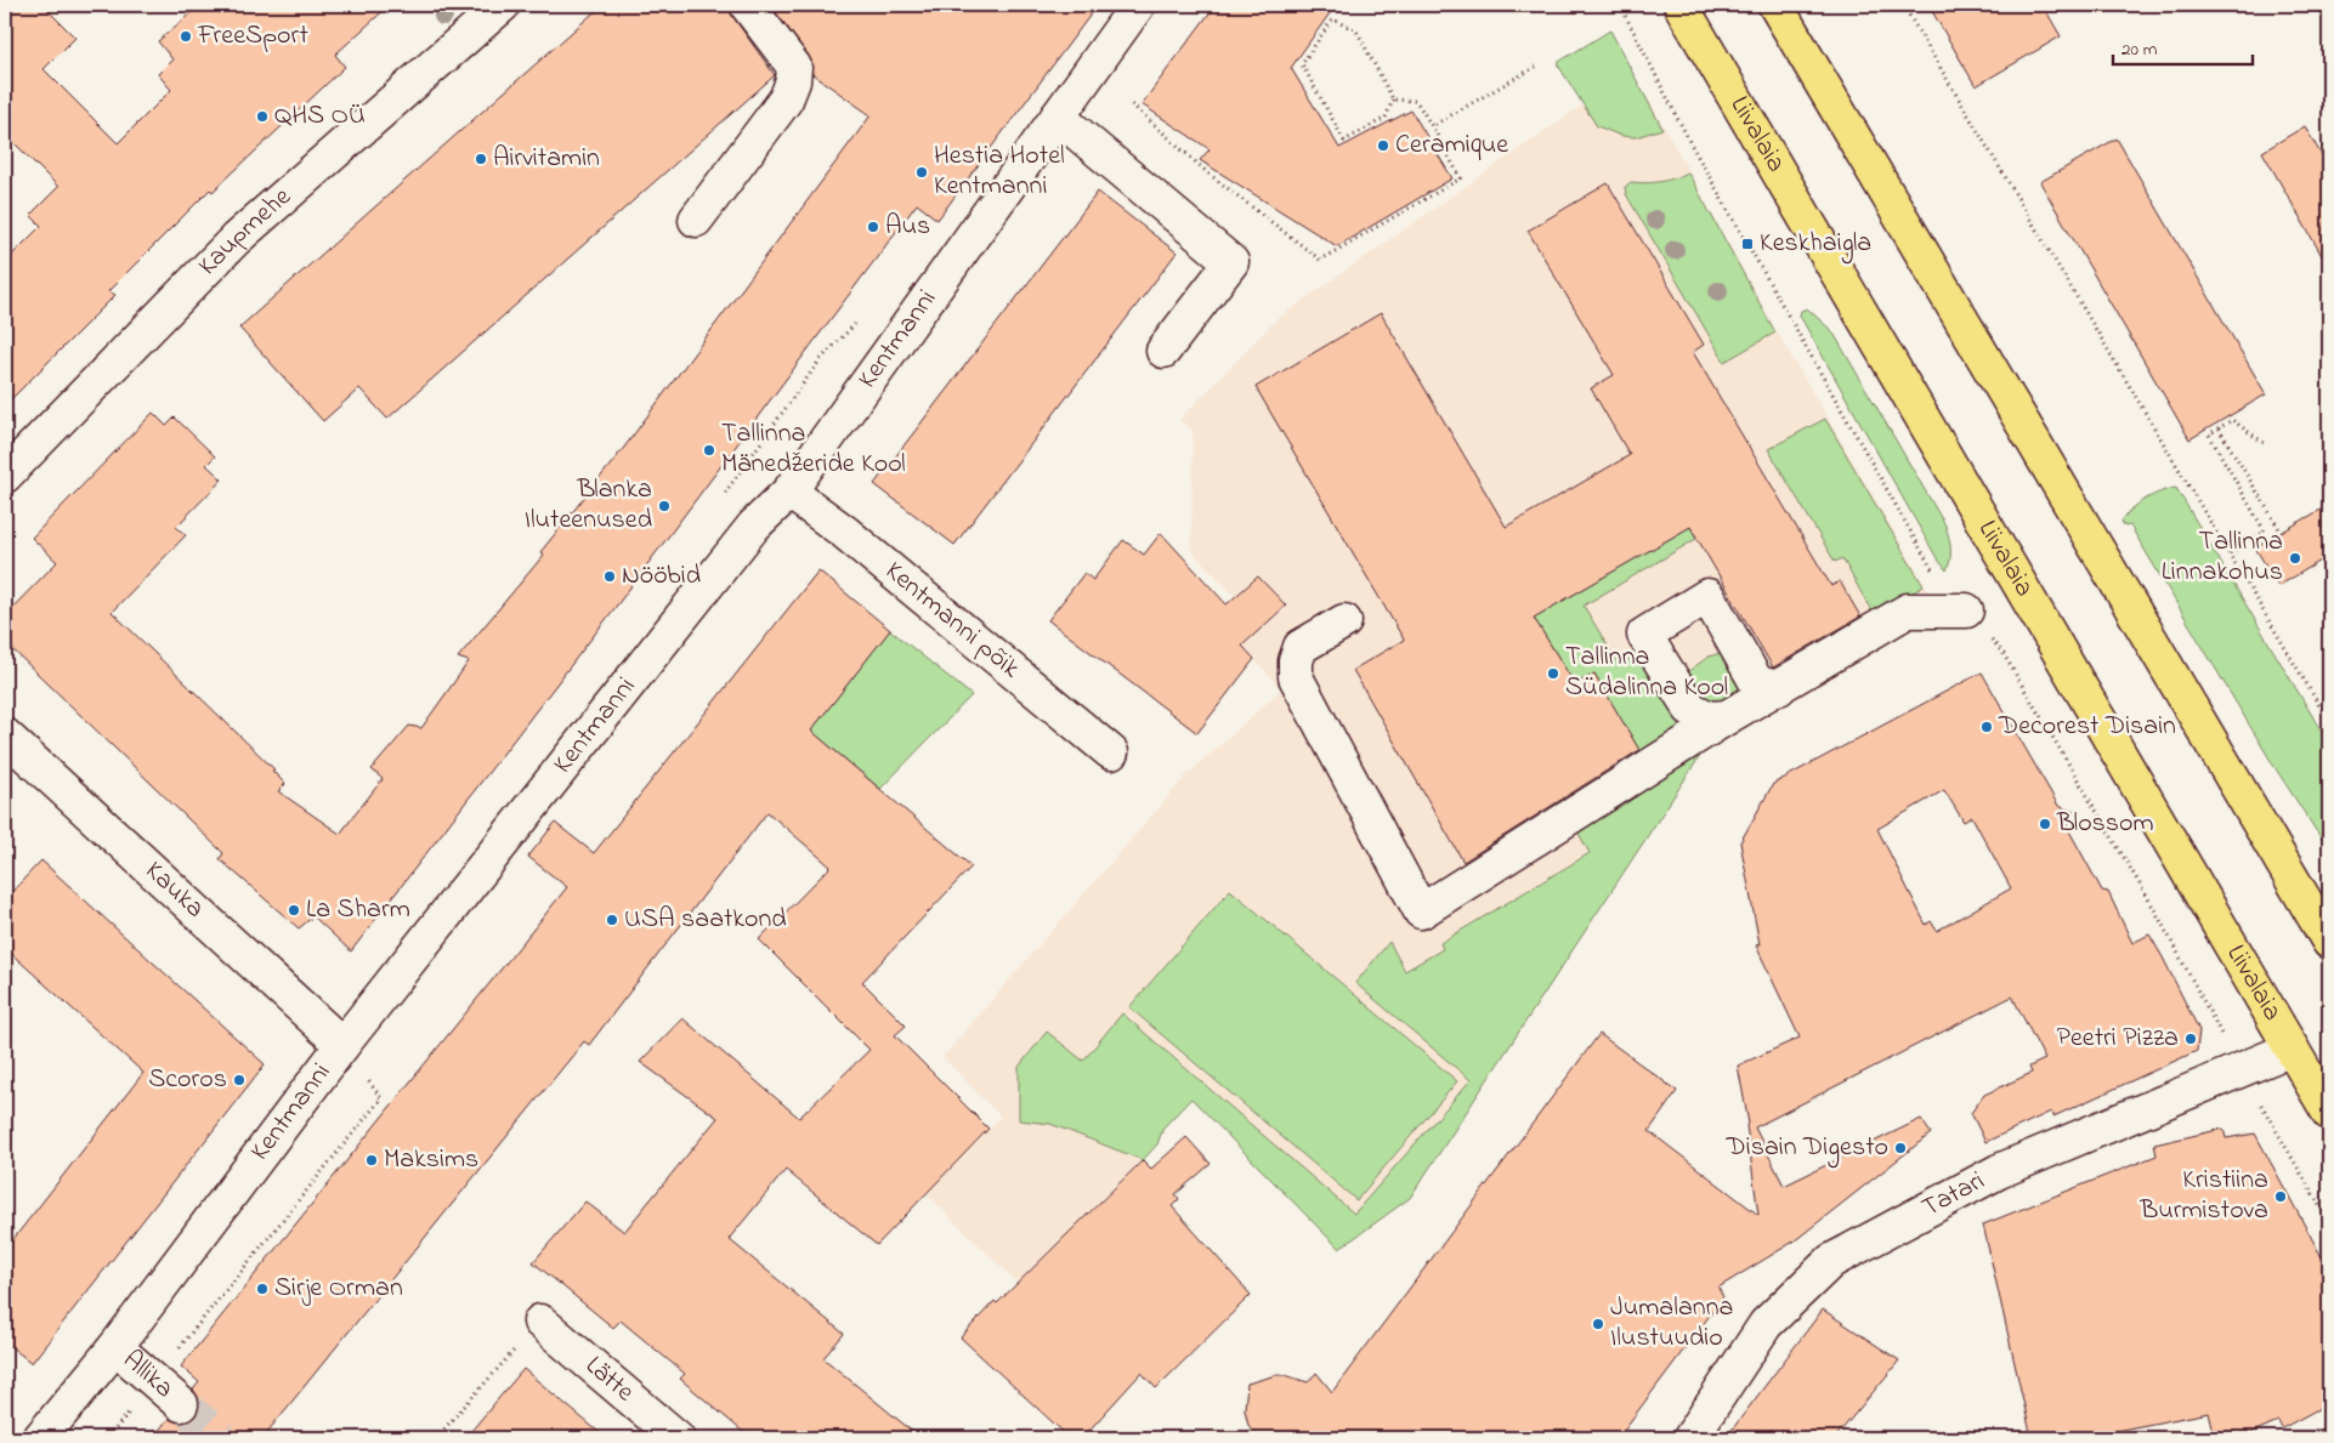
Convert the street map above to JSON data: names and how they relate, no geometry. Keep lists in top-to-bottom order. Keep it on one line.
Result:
{"streets":{"main road":["Liivalaia"],"street":["Kaupmehe","Kentmanni","Kentmanni põik","Kauka","Tatari","Allika","Lätte"]},"crossings":[["Liivalaia","Tatari"],["Kentmanni","Kentmanni põik"],["Kentmanni","Kauka"],["Kentmanni","Allika"]],"places":{"other":["FreeSport","QHS OÜ","Ceramique","Airvitamin","Hestia Hotel Kentmanni","Aus","Tallinna Mänedžeride Kool","Blanka Iluteenused","Tallinna Linnakohus","Nööbid","Tallinna Südalinna Kool","Decorest Disain","Blossom","La Sharm","USA saatkond","Peetri Pizza","Scoros","Disain Digesto","Maksims","Kristiina Burmistova","Sirje Orman","Jumalanna Ilustuudio"],"transit":["Keskhaigla"]},"scale_bar":"20 m"}
